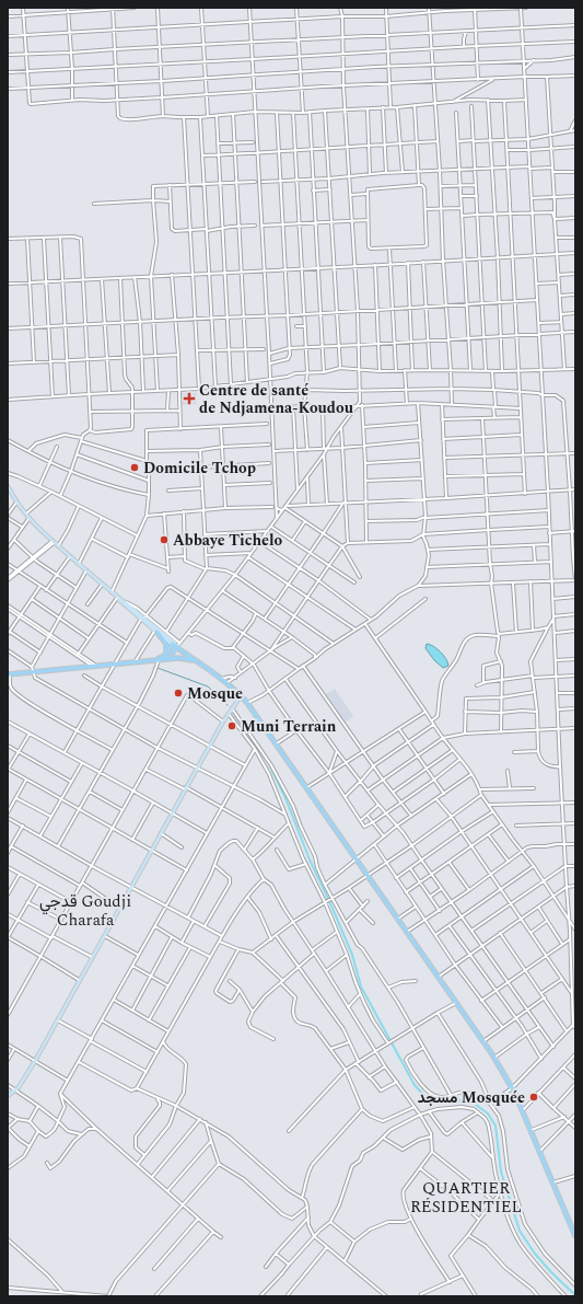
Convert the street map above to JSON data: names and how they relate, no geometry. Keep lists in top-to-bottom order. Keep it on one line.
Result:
{"districts":["قدجي Goudji Charafa","QUARTIER RÉSIDENTIEL"],"places":{"health":["Centre de santé de Ndjamena-Koudou"],"other":["Domicile Tchop","Abbaye Tichelo","Mosque","Muni Terrain","مسجد Mosquée"]}}
